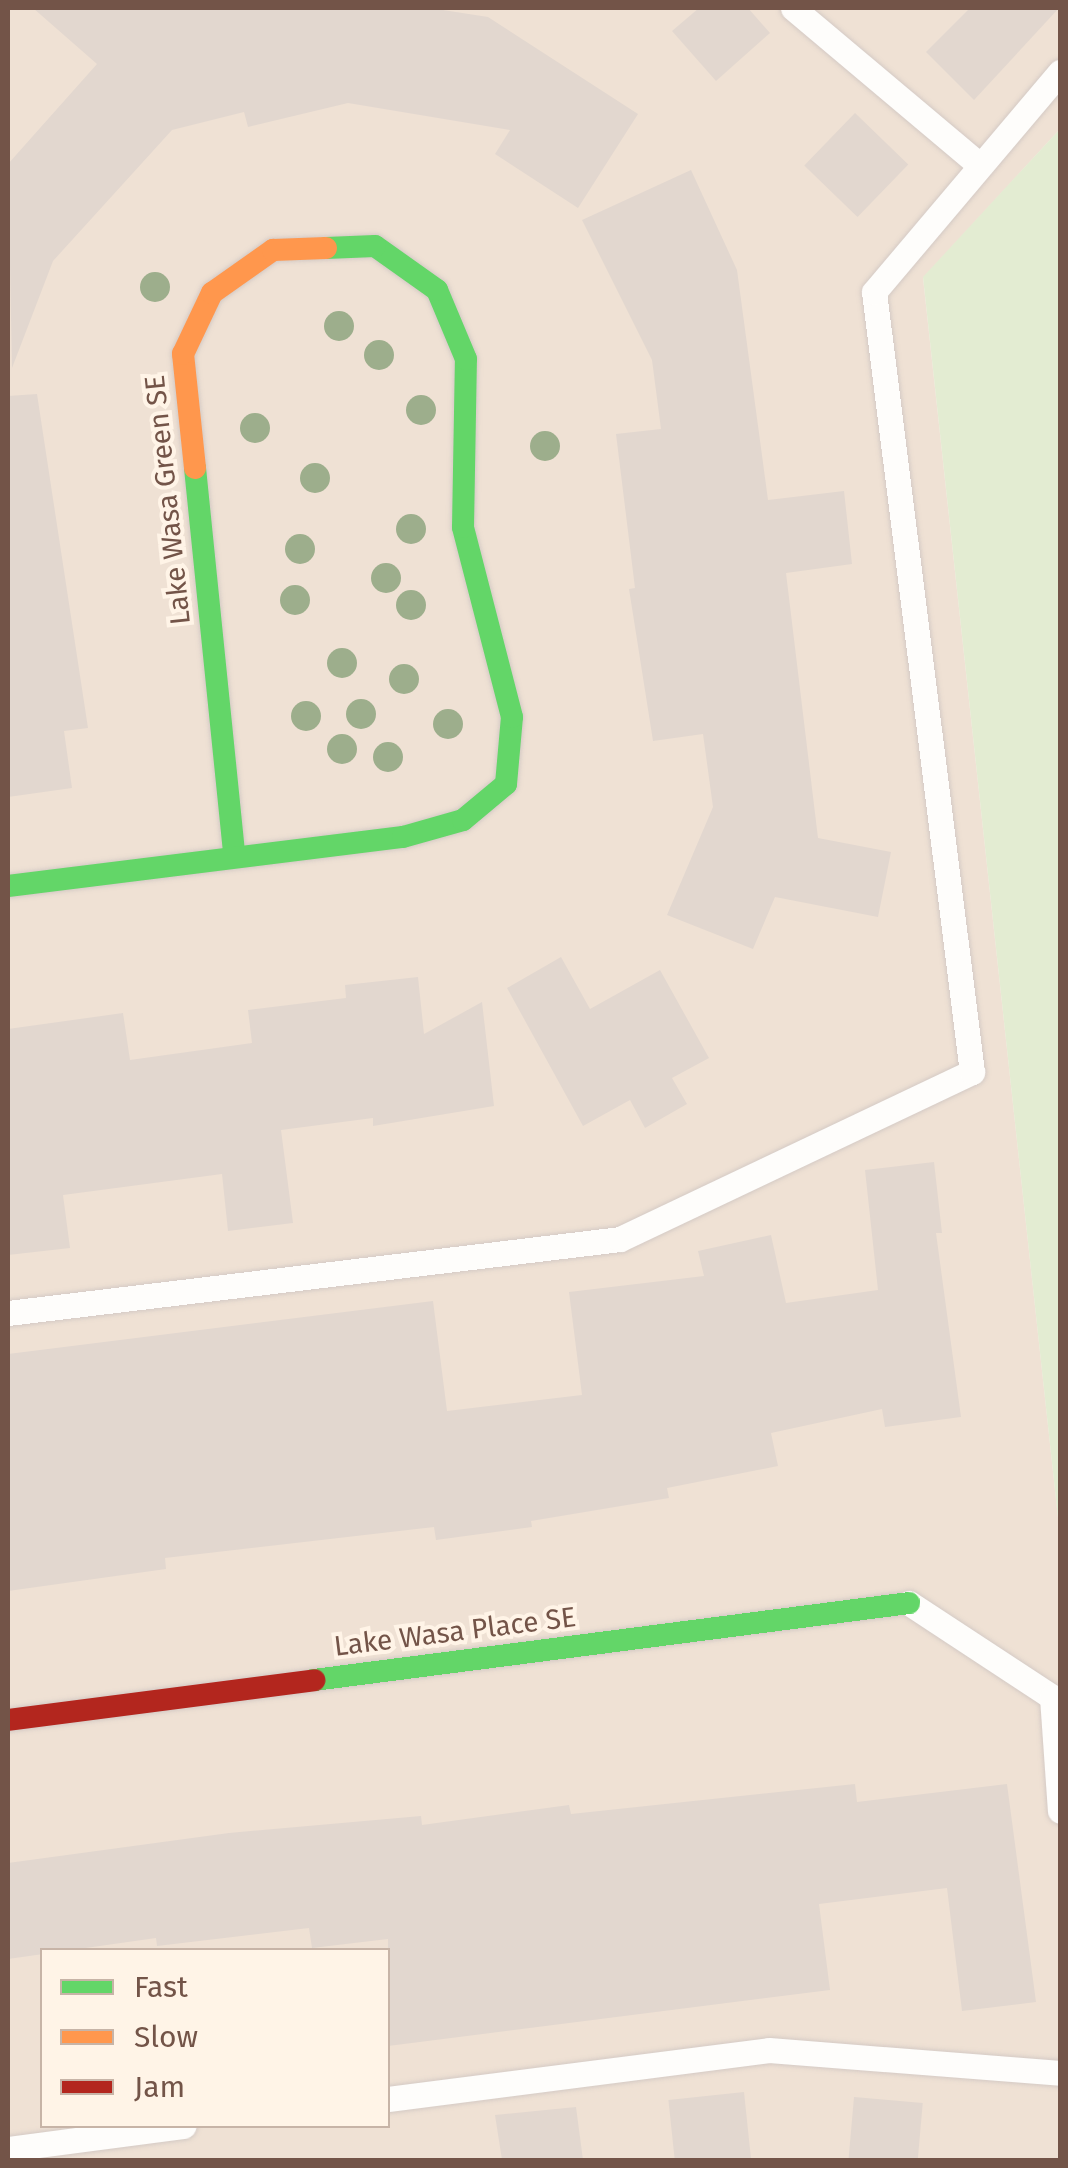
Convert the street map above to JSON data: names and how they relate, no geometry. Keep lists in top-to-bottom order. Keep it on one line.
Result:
{"streets":{"street":["Lake Wasa Green SE","Lake Wasa Place SE"]},"legend":["Fast","Slow","Jam"]}
